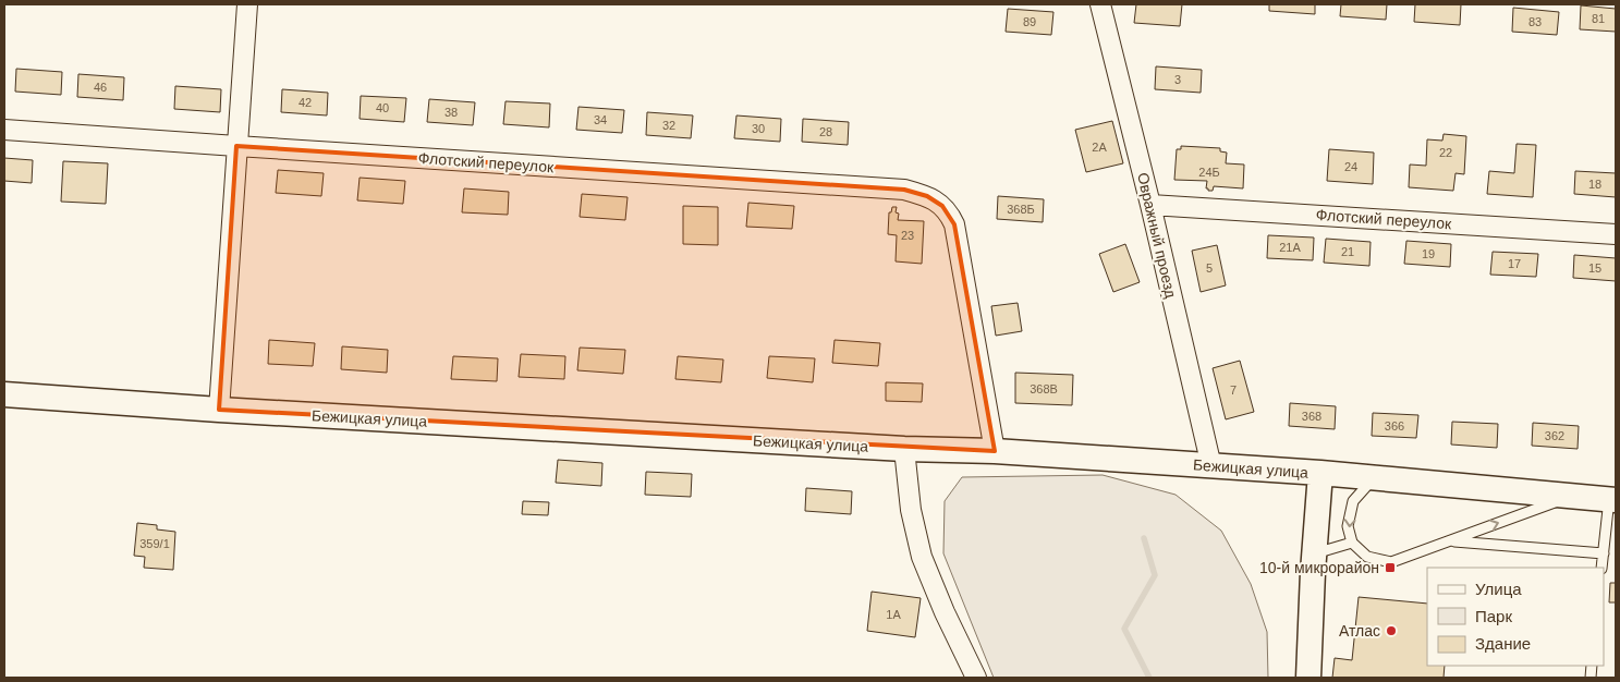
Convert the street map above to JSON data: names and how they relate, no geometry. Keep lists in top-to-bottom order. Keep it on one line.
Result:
{"streets":{"street":["Флотский переулок","Овражный проезд","Бежицкая улица"]},"crossings":[["Флотский переулок","Овражный проезд"],["Флотский переулок","Бежицкая улица"],["Овражный проезд","Бежицкая улица"]],"places":{"transit":["10-й микрорайон"],"other":["Атлас"]},"house_numbers":["81","89","83","3","46","42","40","38","34","32","30","28","2А","22","24","24Б","18","368Б","23","21А","21","19","17","5","15","368В","7","368","366","362","359/1","1А"],"legend":["Улица","Парк","Здание"]}
